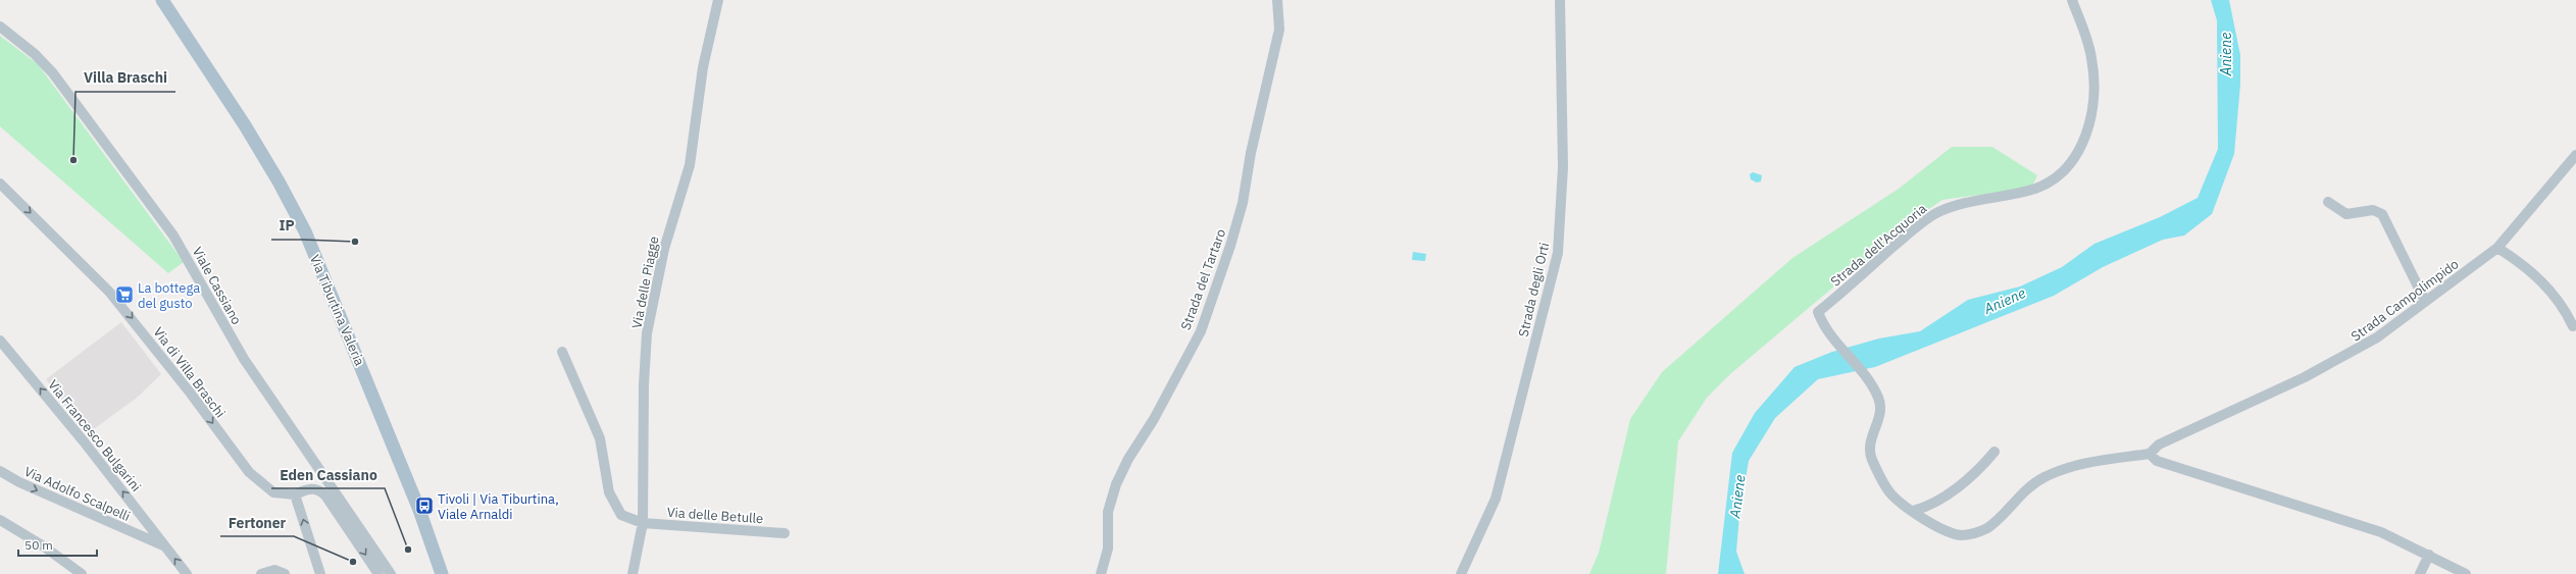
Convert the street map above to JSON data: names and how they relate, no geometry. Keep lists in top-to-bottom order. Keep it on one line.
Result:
{"streets":{"main road":["Via Tiburtina Valeria"],"street":["Strada dell'Acquoria","Strada del Tartaro","Via delle Piagge","Viale Cassiano","Strada degli Orti","Strada Campolimpido","Via di Villa Braschi","Via Francesco Bulgarini","Via Adolfo Scalpelli","Via delle Betulle"]},"crossings":[["Via delle Piagge","Via delle Betulle"],["Via Francesco Bulgarini","Via Adolfo Scalpelli"]],"one_way":["Via di Villa Braschi","Via Francesco Bulgarini"],"water":["Aniene"],"places":{"other":["Villa Braschi","IP","Eden Cassiano","Fertoner"],"supermarket":["La bottega del gusto"],"bus stop":["Tivoli | Via Tiburtina, Viale Arnaldi"]},"scale_bar":"50 m"}
